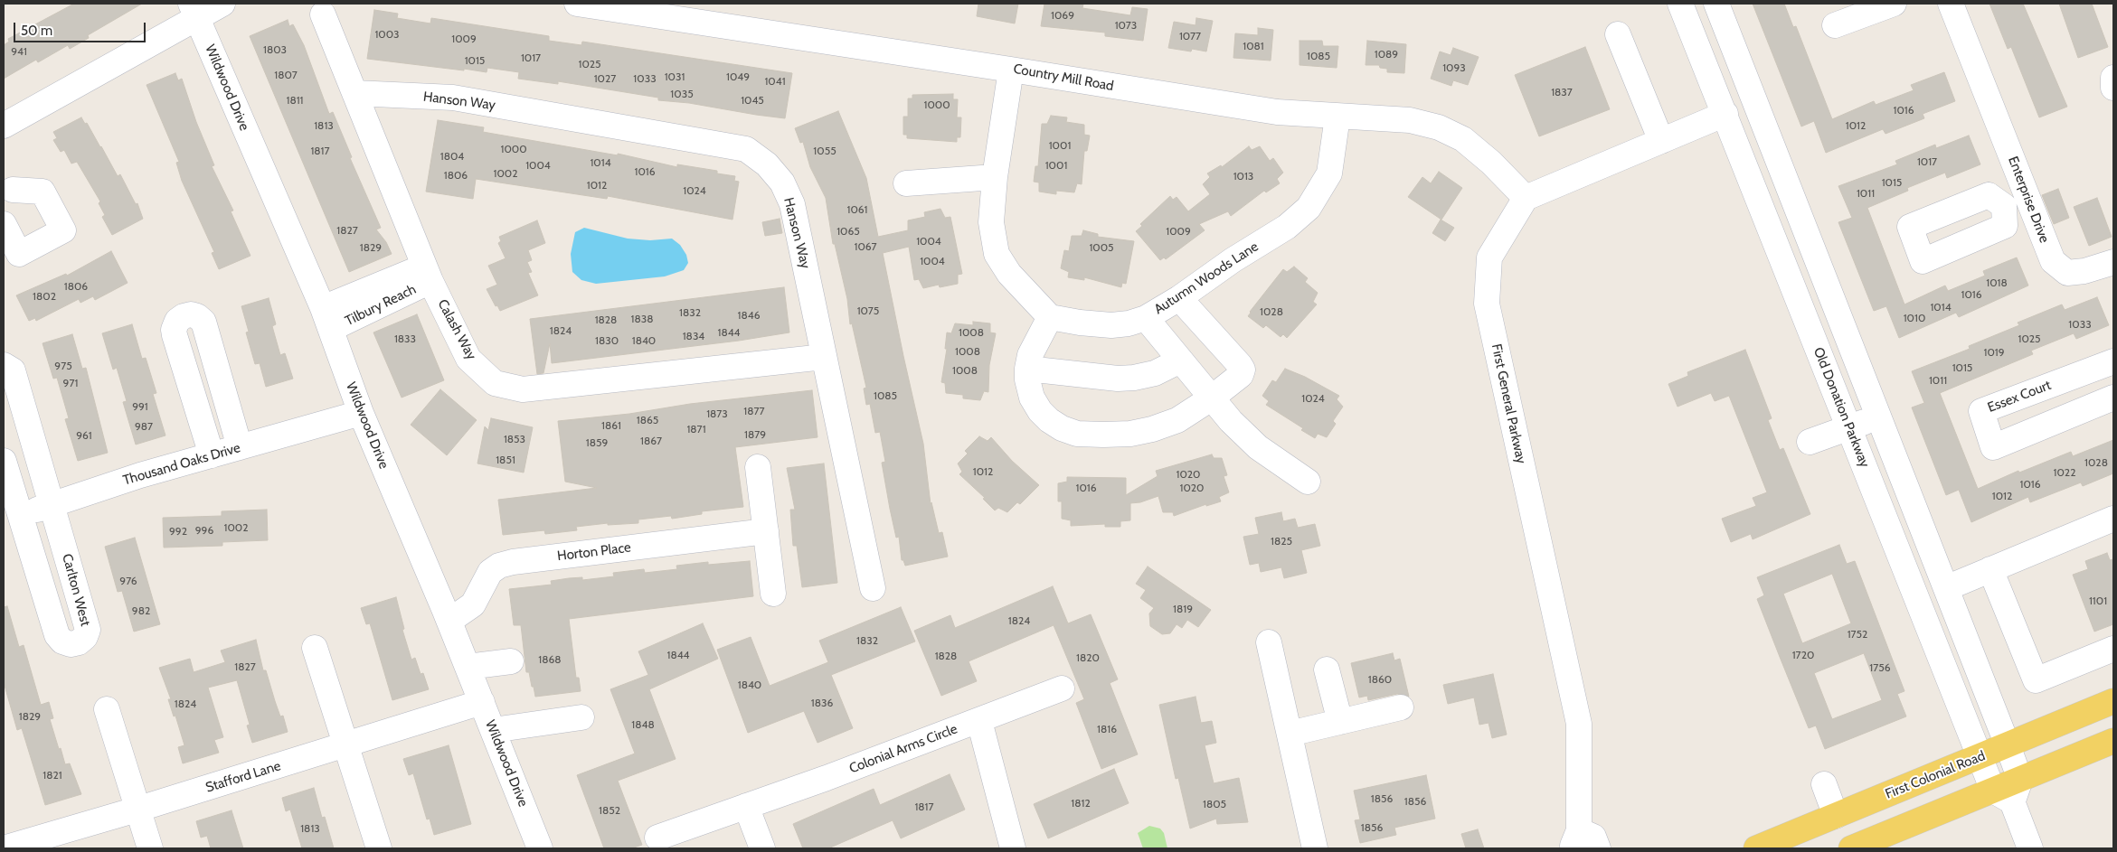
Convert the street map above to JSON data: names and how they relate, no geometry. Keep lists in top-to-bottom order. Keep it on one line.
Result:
{"streets":{"main road":["First Colonial Road"],"street":["Country Mill Road","Wildwood Drive","Hanson Way","Enterprise Drive","Autumn Woods Lane","Tilbury Reach","Calash Way","Essex Court","First General Parkway","Old Donation Parkway","Thousand Oaks Drive","Horton Place","Carlton West","Colonial Arms Circle","Stafford Lane"]},"crossings":[["Country Mill Road","Autumn Woods Lane"],["Country Mill Road","First General Parkway"],["Wildwood Drive","Tilbury Reach"],["Wildwood Drive","Thousand Oaks Drive"],["Wildwood Drive","Horton Place"],["Wildwood Drive","Stafford Lane"],["Hanson Way","Calash Way"],["Tilbury Reach","Calash Way"],["Old Donation Parkway","First Colonial Road"],["Thousand Oaks Drive","Carlton West"]],"house_numbers":["1069","1073","1003","1077","1009","1081","1803","941","1089","1085","1017","1015","1025","1093","1807","1031","1049","1027","1033","1041","1837","1035","1811","1045","1000","1016","1813","1012","1001","1000","1817","1055","1804","1017","1014","1004","1001","1016","1002","1806","1013","1015","1012","1024","1011","1061","1827","1065","1009","1004","1067","1829","1005","1004","1018","1806","1016","1802","1014","1075","1028","1832","1846","1010","1838","1828","1033","1824","1844","1008","1834","1833","1025","1830","1840","1008","1019","975","1015","1008","1011","971","1085","1024","991","1877","1873","1865","1861","987","1871","1879","961","1853","1867","1859","1851","1028","1012","1022","1020","1016","1016","1020","1012","1002","996","992","1825","976","1101","1819","982","1824","1752","1832","1844","1720","1828","1820","1868","1827","1756","1860","1840","1836","1824","1829","1848","1816","1821","1856","1856","1812","1805","1817","1852","1856","1813"],"scale_bar":"50 m"}
